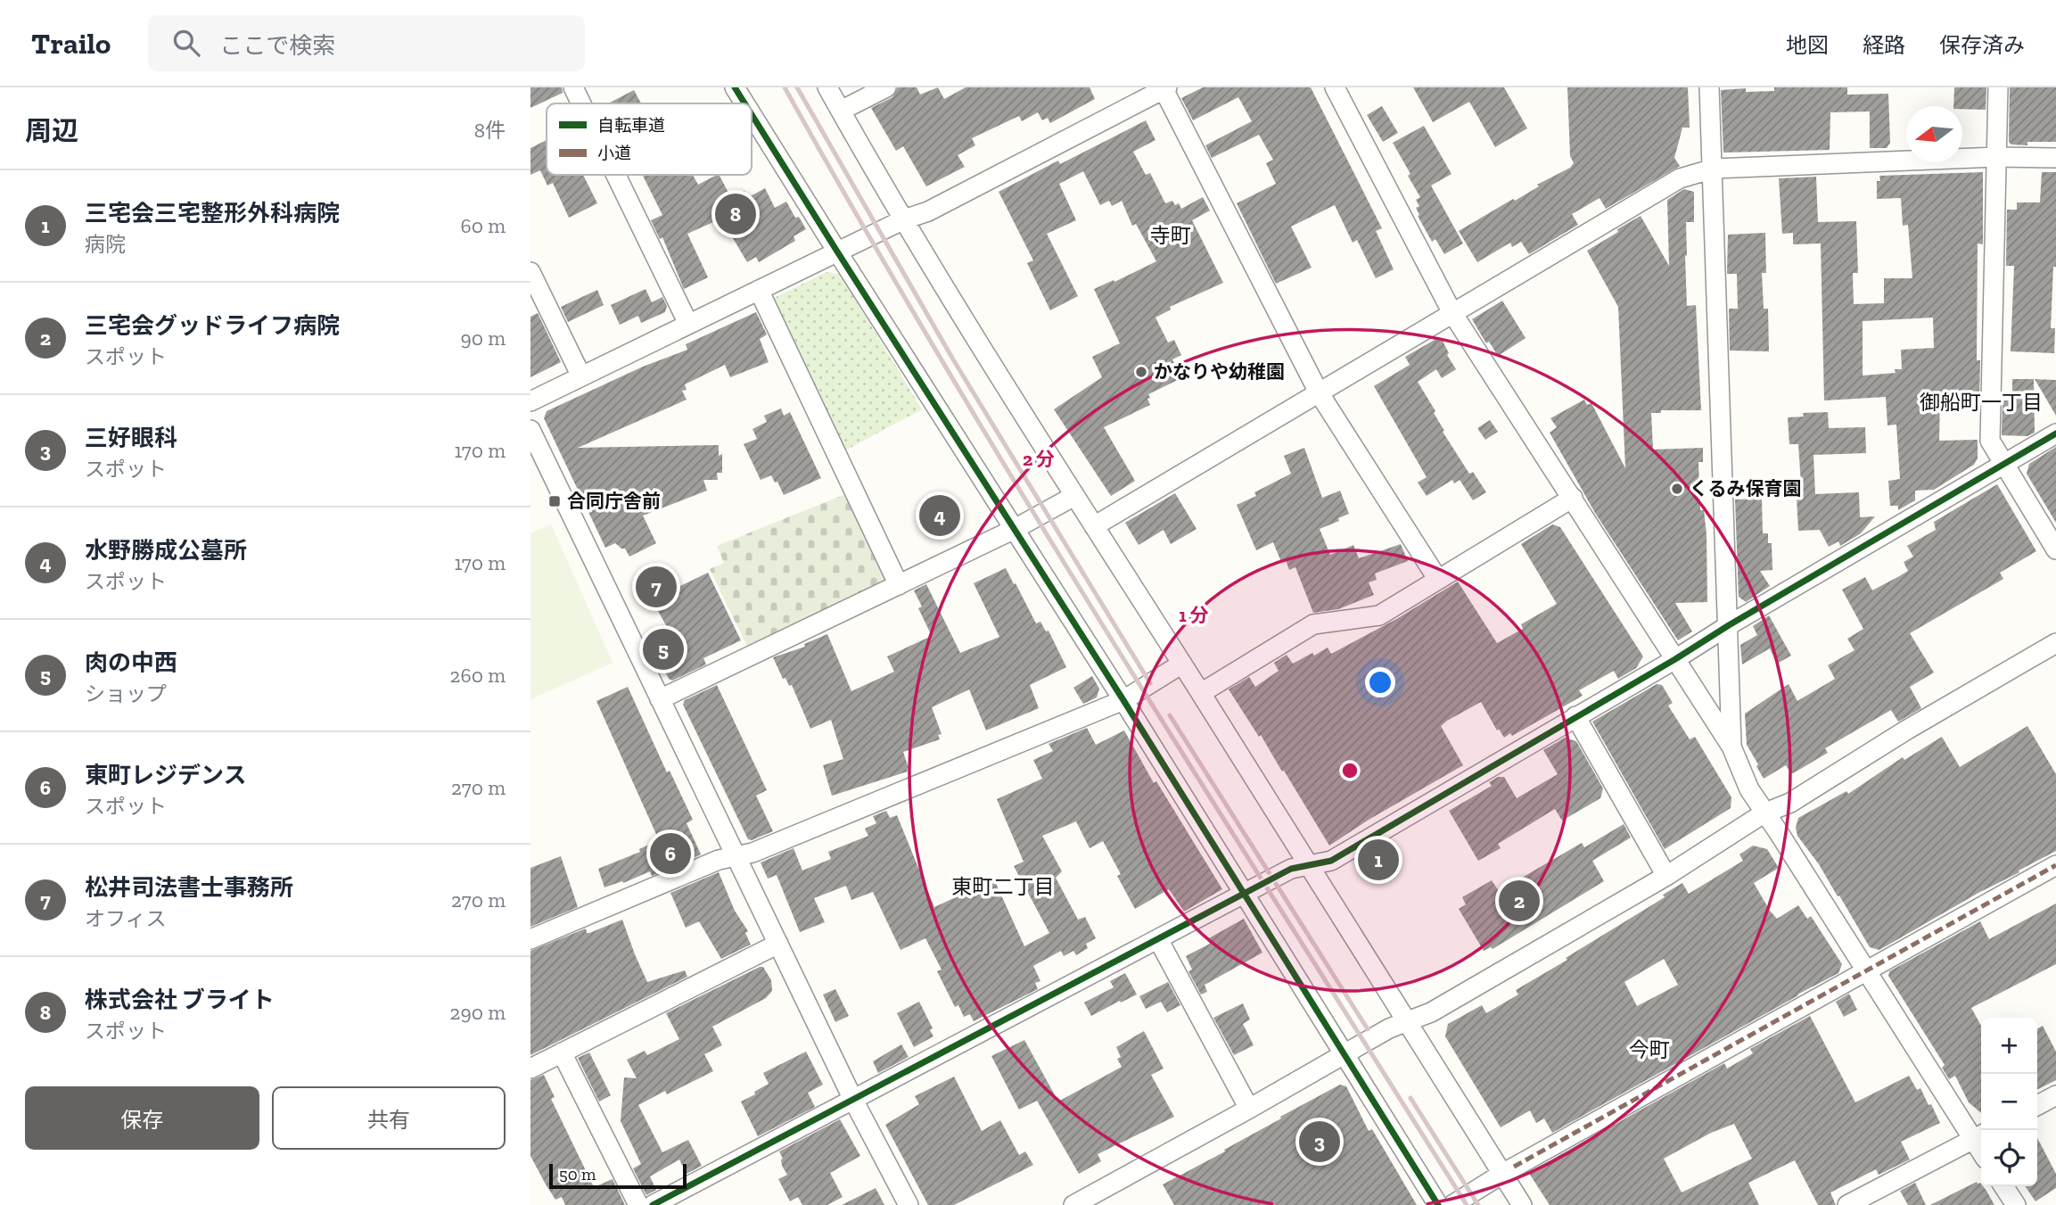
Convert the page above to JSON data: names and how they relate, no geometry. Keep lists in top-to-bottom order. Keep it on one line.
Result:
{"districts":["寺町","御船町一丁目","東町二丁目","今町"],"places":{"other":["かなりや幼稚園","くるみ保育園"],"transit":["合同庁舎前"]},"legend":["自転車道","小道"],"scale_bar":"50 m","north":"left","page":{"header":"Trailo","search":"ここで検索","nav":["地図","経路","保存済み"],"heading":["周辺","8件"],"list":[{"mark":"1","name":"三宅会三宅整形外科病院","note":"病院","value":"60 m"},{"mark":"2","name":"三宅会グッドライフ病院","note":"スポット","value":"90 m"},{"mark":"3","name":"三好眼科","note":"スポット","value":"170 m"},{"mark":"4","name":"水野勝成公墓所","note":"スポット","value":"170 m"},{"mark":"5","name":"肉の中西","note":"ショップ","value":"260 m"},{"mark":"6","name":"東町レジデンス","note":"スポット","value":"270 m"},{"mark":"7","name":"松井司法書士事務所","note":"オフィス","value":"270 m"},{"mark":"8","name":"株式会社 ブライト","note":"スポット","value":"290 m"}],"pins":["8","4","7","5","6","1","2","3"],"map_buttons":["+","−"],"buttons":["保存","共有"],"scale":"50 m"},"rings":["2 分","1 分"]}
